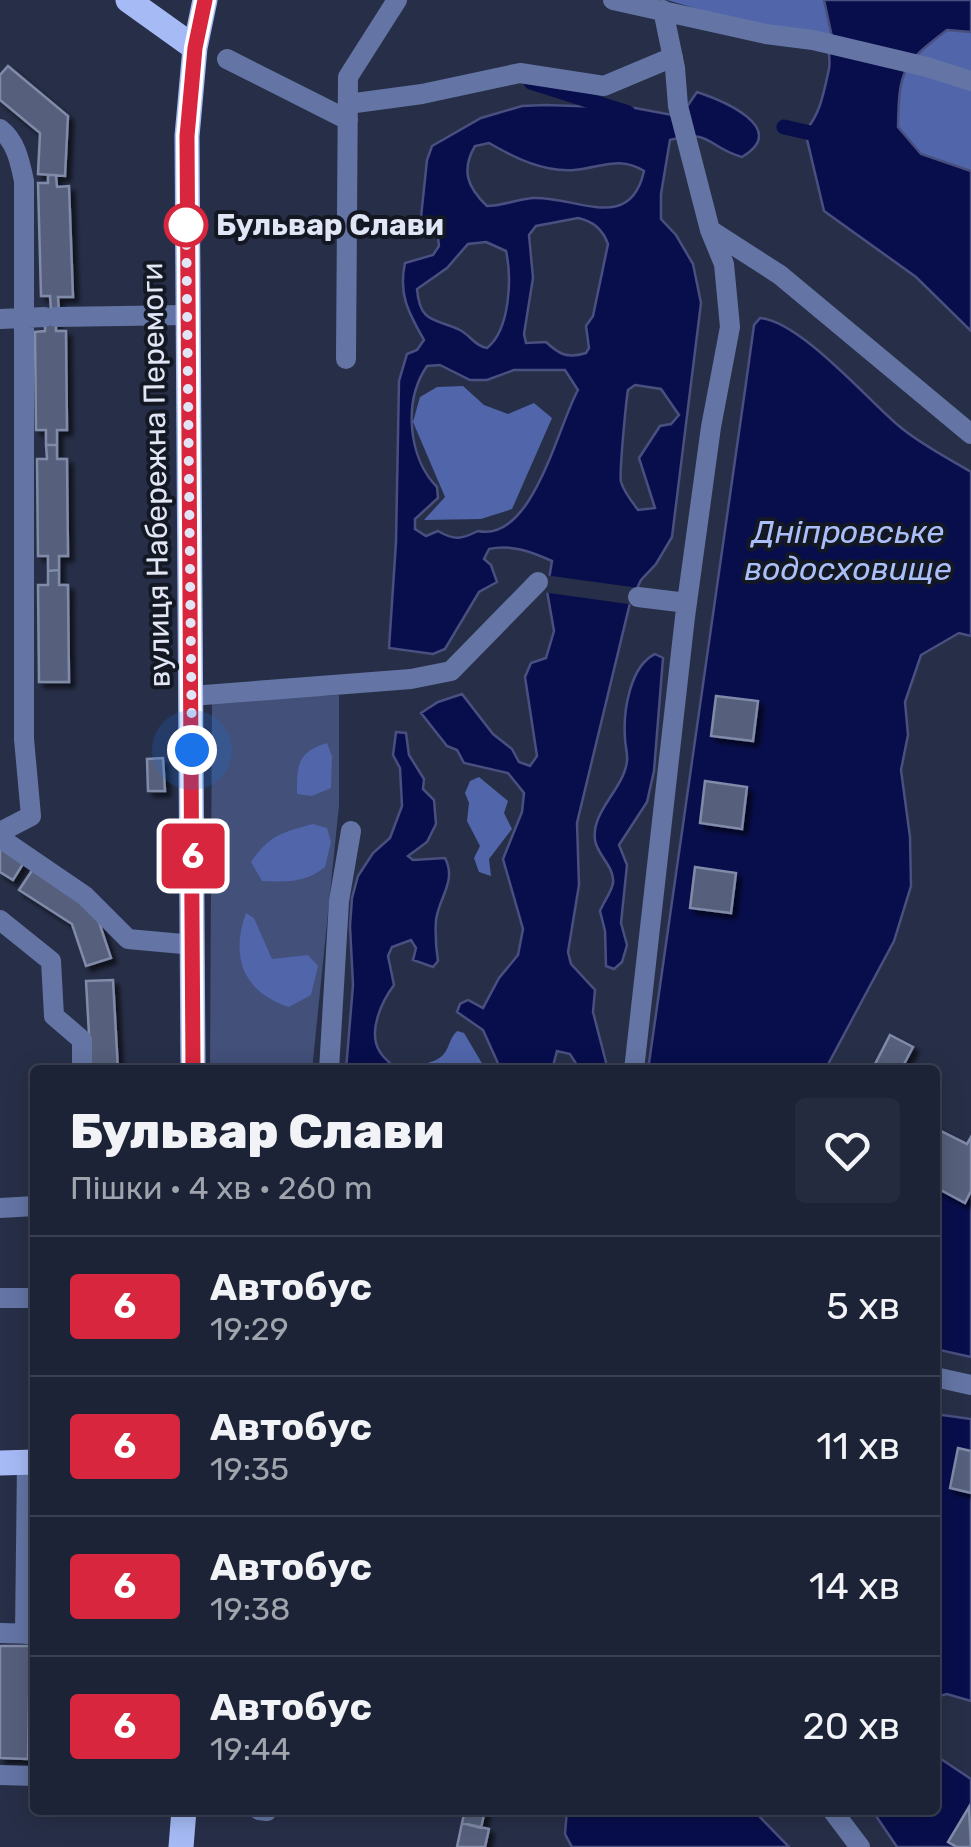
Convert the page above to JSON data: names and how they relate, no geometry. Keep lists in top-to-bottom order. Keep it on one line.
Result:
{"streets":{"main road":["вулиця Набережна Перемоги"]},"water":["Дніпровське водосховище"],"places":["Бульвар Слави"],"lines":["bus line 6"],"page":{"on_map":"6","heading":["Бульвар Слави","Пішки · 4 хв · 260 m"],"list":[{"mark":"6","name":"Автобус","note":"19:29","value":"5 хв"},{"mark":"6","name":"Автобус","note":"19:35","value":"11 хв"},{"mark":"6","name":"Автобус","note":"19:38","value":"14 хв"},{"mark":"6","name":"Автобус","note":"19:44","value":"20 хв"}]}}
